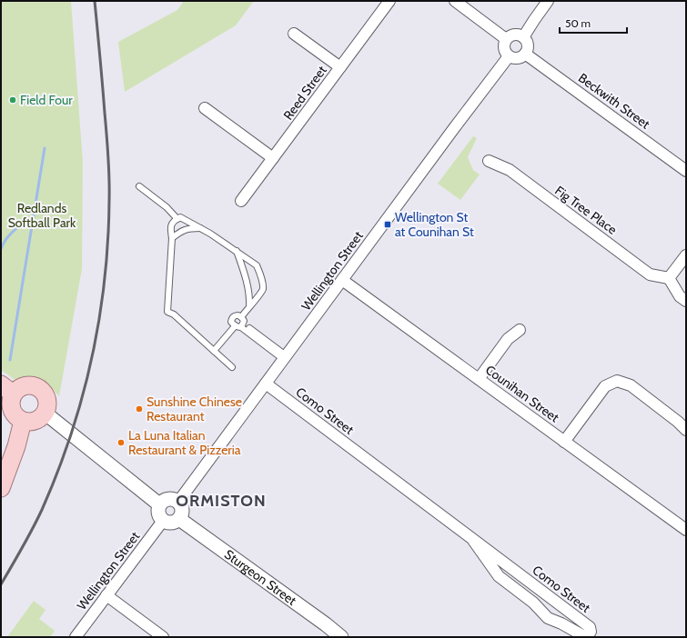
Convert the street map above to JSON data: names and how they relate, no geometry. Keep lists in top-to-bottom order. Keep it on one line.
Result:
{"streets":{"street":["Reed Street","Beckwith Street","Fig Tree Place","Wellington Street","Counihan Street","Como Street","Sturgeon Street"]},"crossings":[["Beckwith Street","Wellington Street"],["Wellington Street","Counihan Street"],["Wellington Street","Como Street"],["Wellington Street","Sturgeon Street"]],"districts":["ORMISTON"],"parks":["Redlands Softball Park"],"places":{"other":["Field Four","Sunshine Chinese Restaurant","La Luna Italian Restaurant & Pizzeria"],"transit":["Wellington St at Counihan St"]},"scale_bar":"50 m"}
